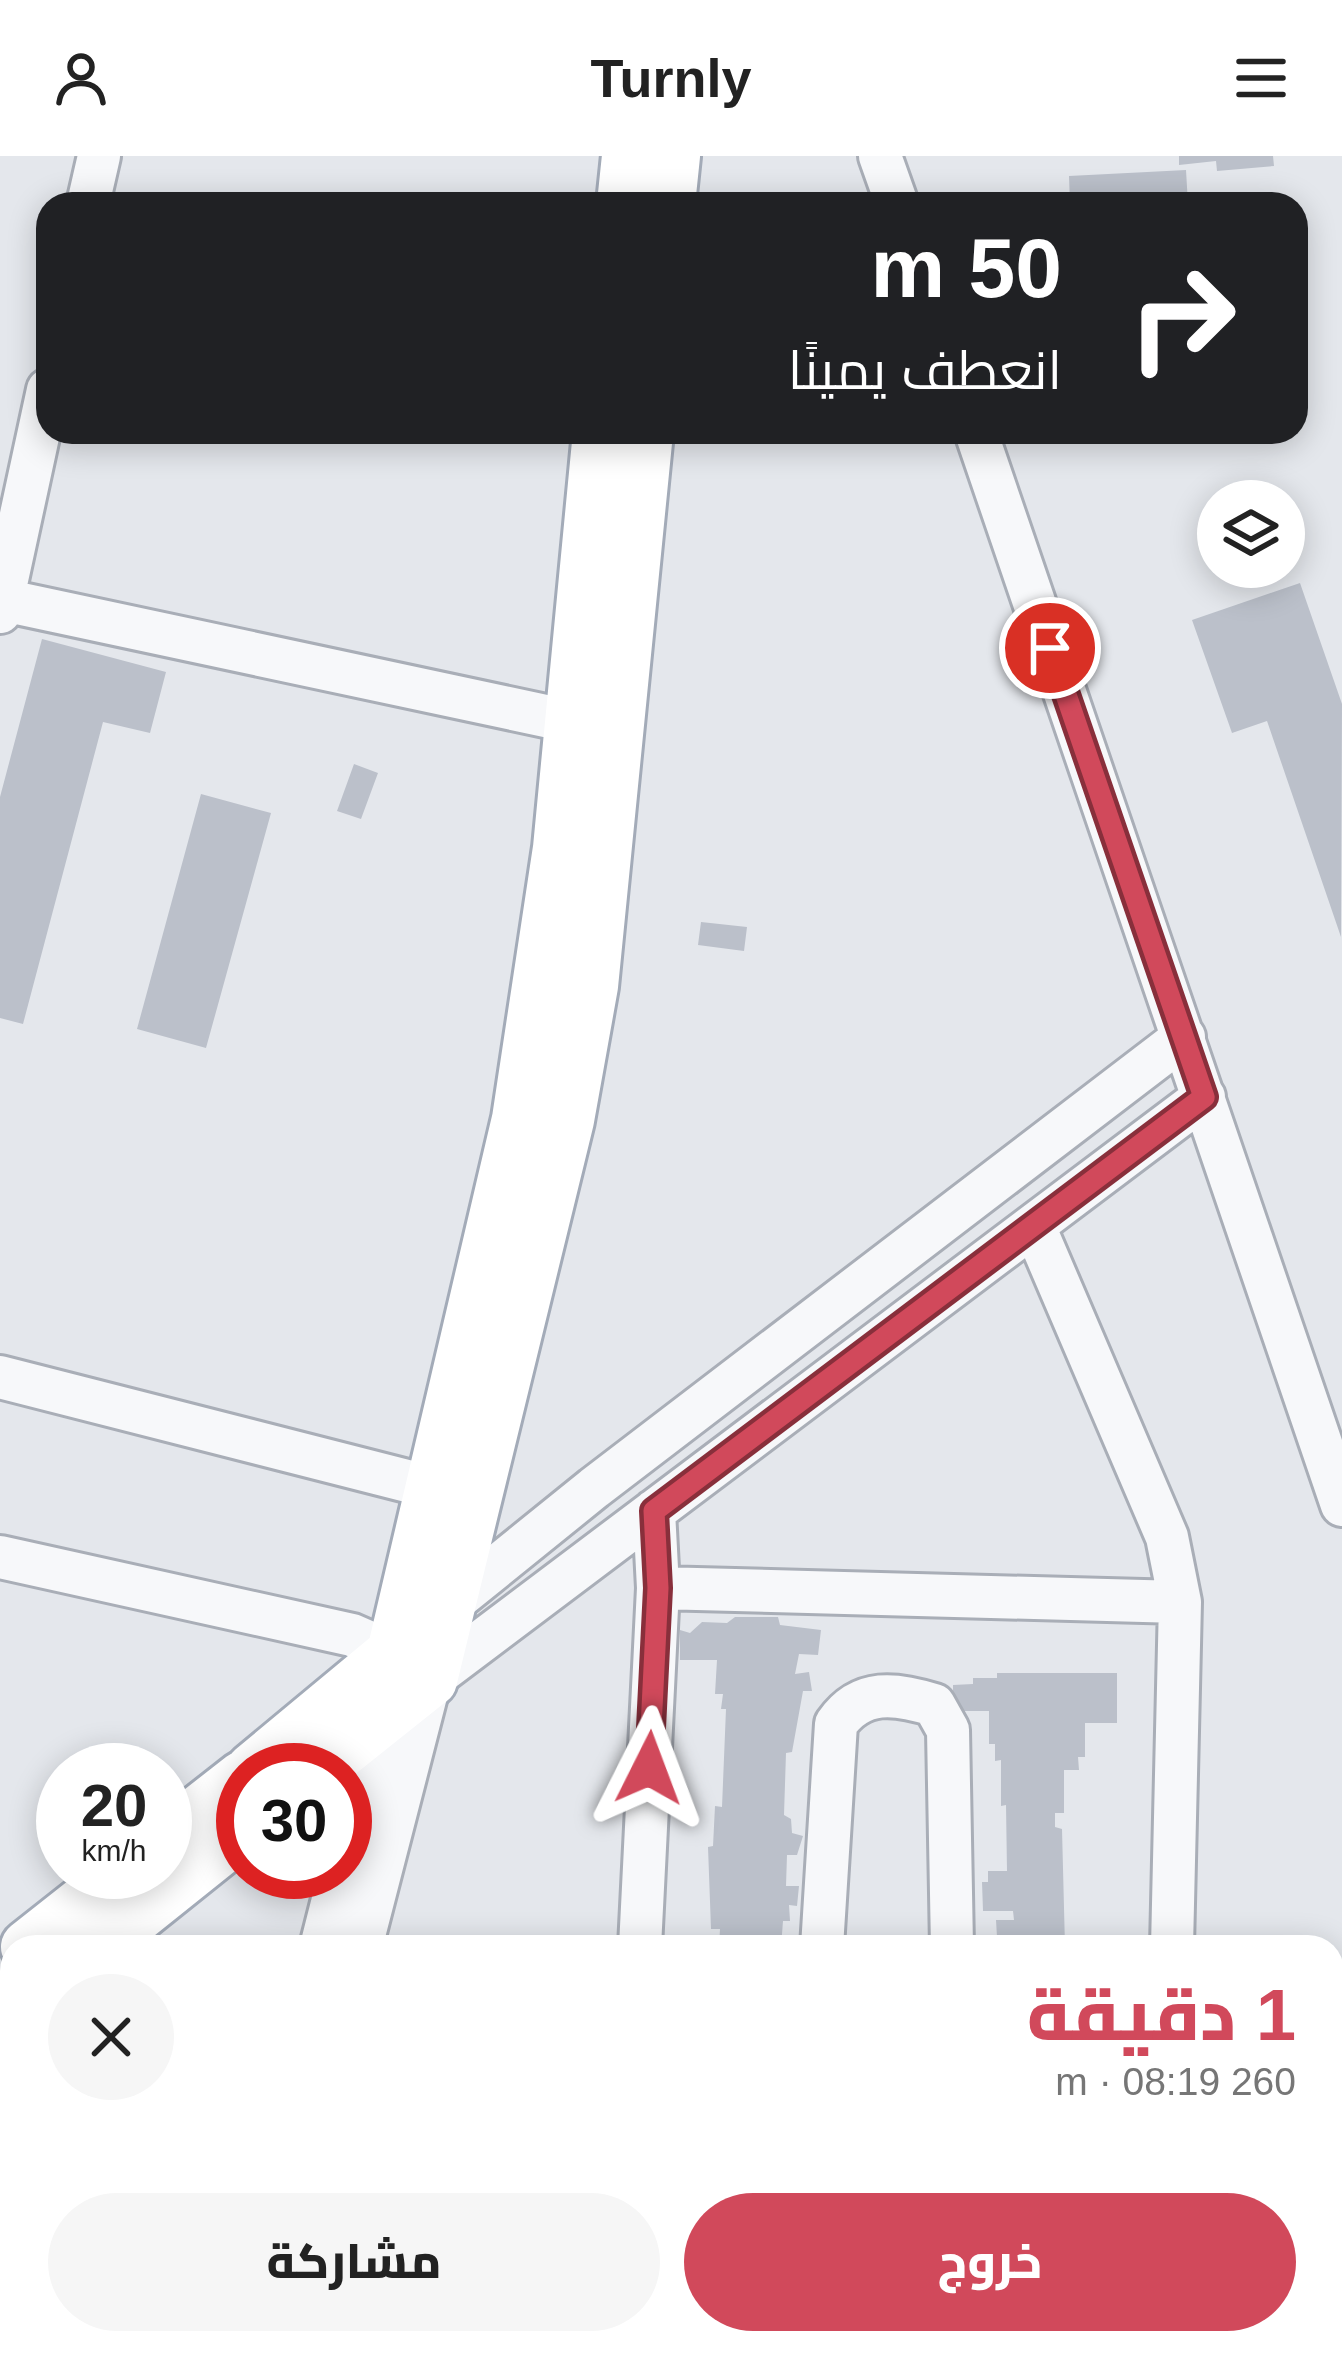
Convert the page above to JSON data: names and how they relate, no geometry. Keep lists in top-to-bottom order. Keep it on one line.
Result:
{"page":{"header":"Turnly","turn":["50 m","انعطف يمينًا"],"speed":"20 km/h","limit":"30","heading":["1 دقيقة","260 m · 08:19"],"buttons":["خروج","مشاركة"]}}
